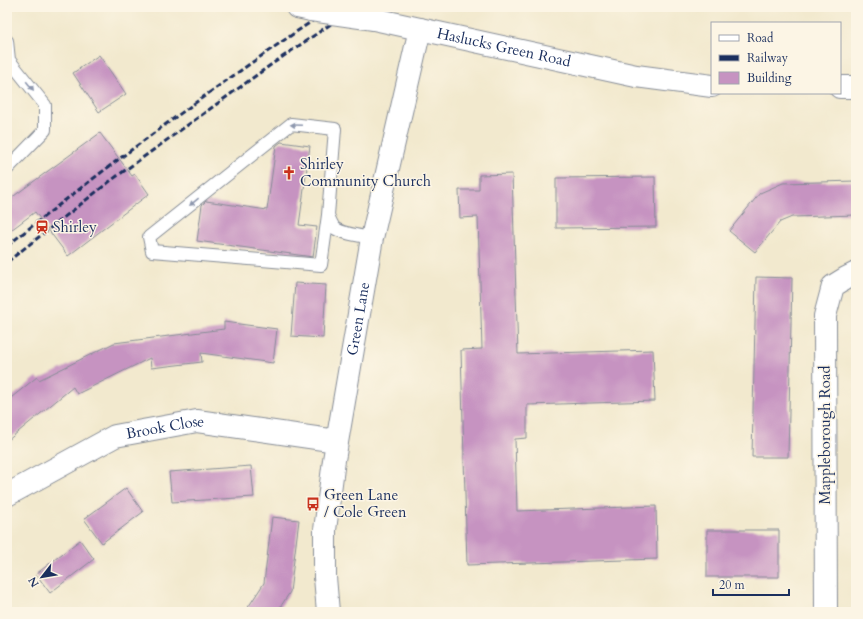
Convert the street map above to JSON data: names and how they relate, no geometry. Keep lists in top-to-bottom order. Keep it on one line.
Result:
{"streets":{"street":["Haslucks Green Road","Green Lane","Brook Close","Mappleborough Road"]},"crossings":[["Haslucks Green Road","Green Lane"],["Green Lane","Brook Close"]],"places":{"church":["Shirley Community Church"],"station":["Shirley"],"bus stop":["Green Lane / Cole Green"]},"legend":["Road","Railway","Building"],"scale_bar":"20 m","north":"bottom left"}
